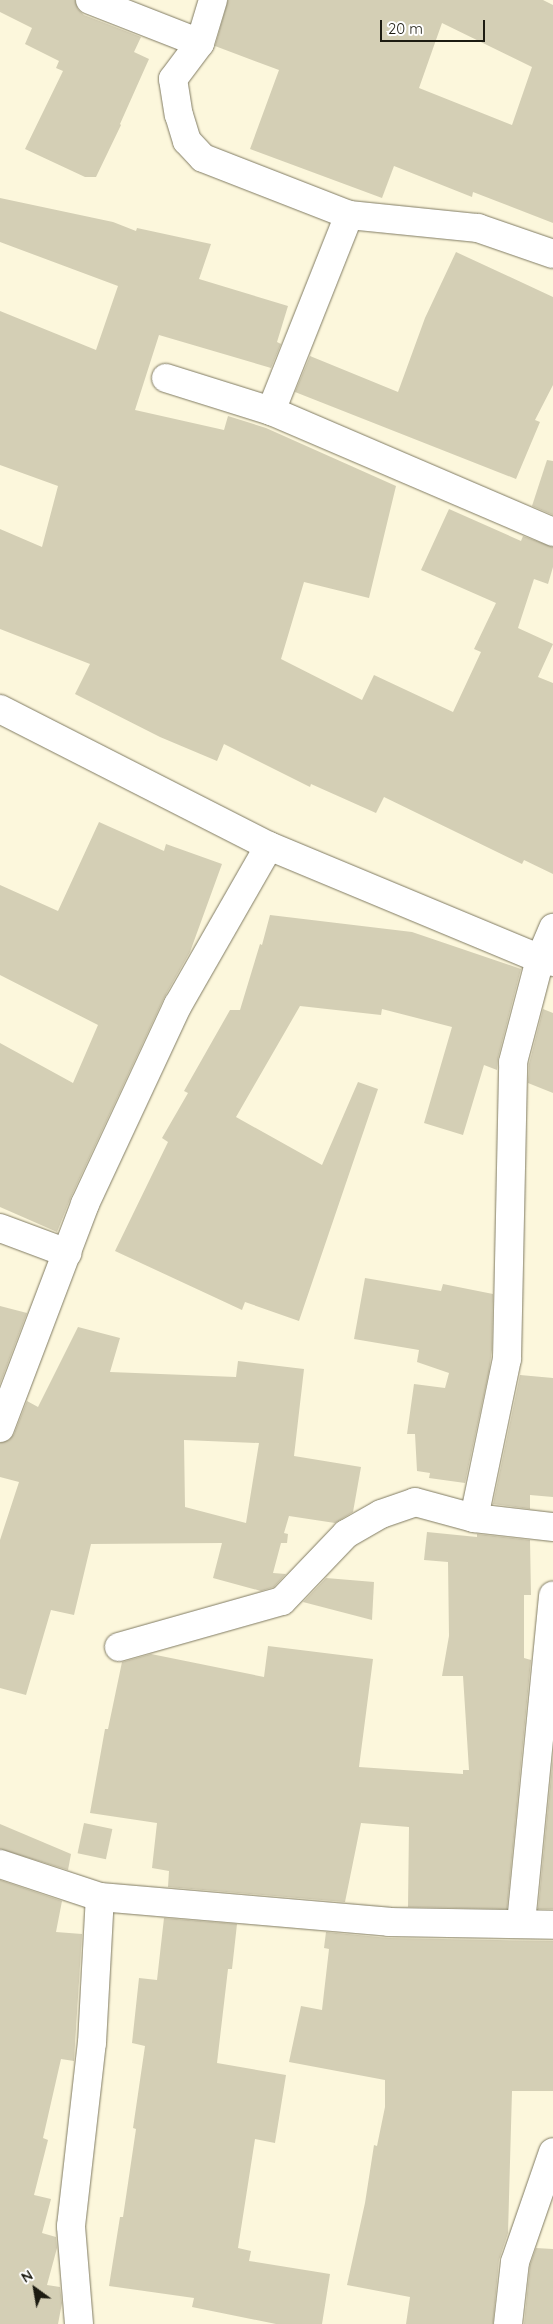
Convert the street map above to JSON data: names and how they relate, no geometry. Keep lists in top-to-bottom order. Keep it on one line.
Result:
{"scale_bar":"20 m","north":"top left"}
